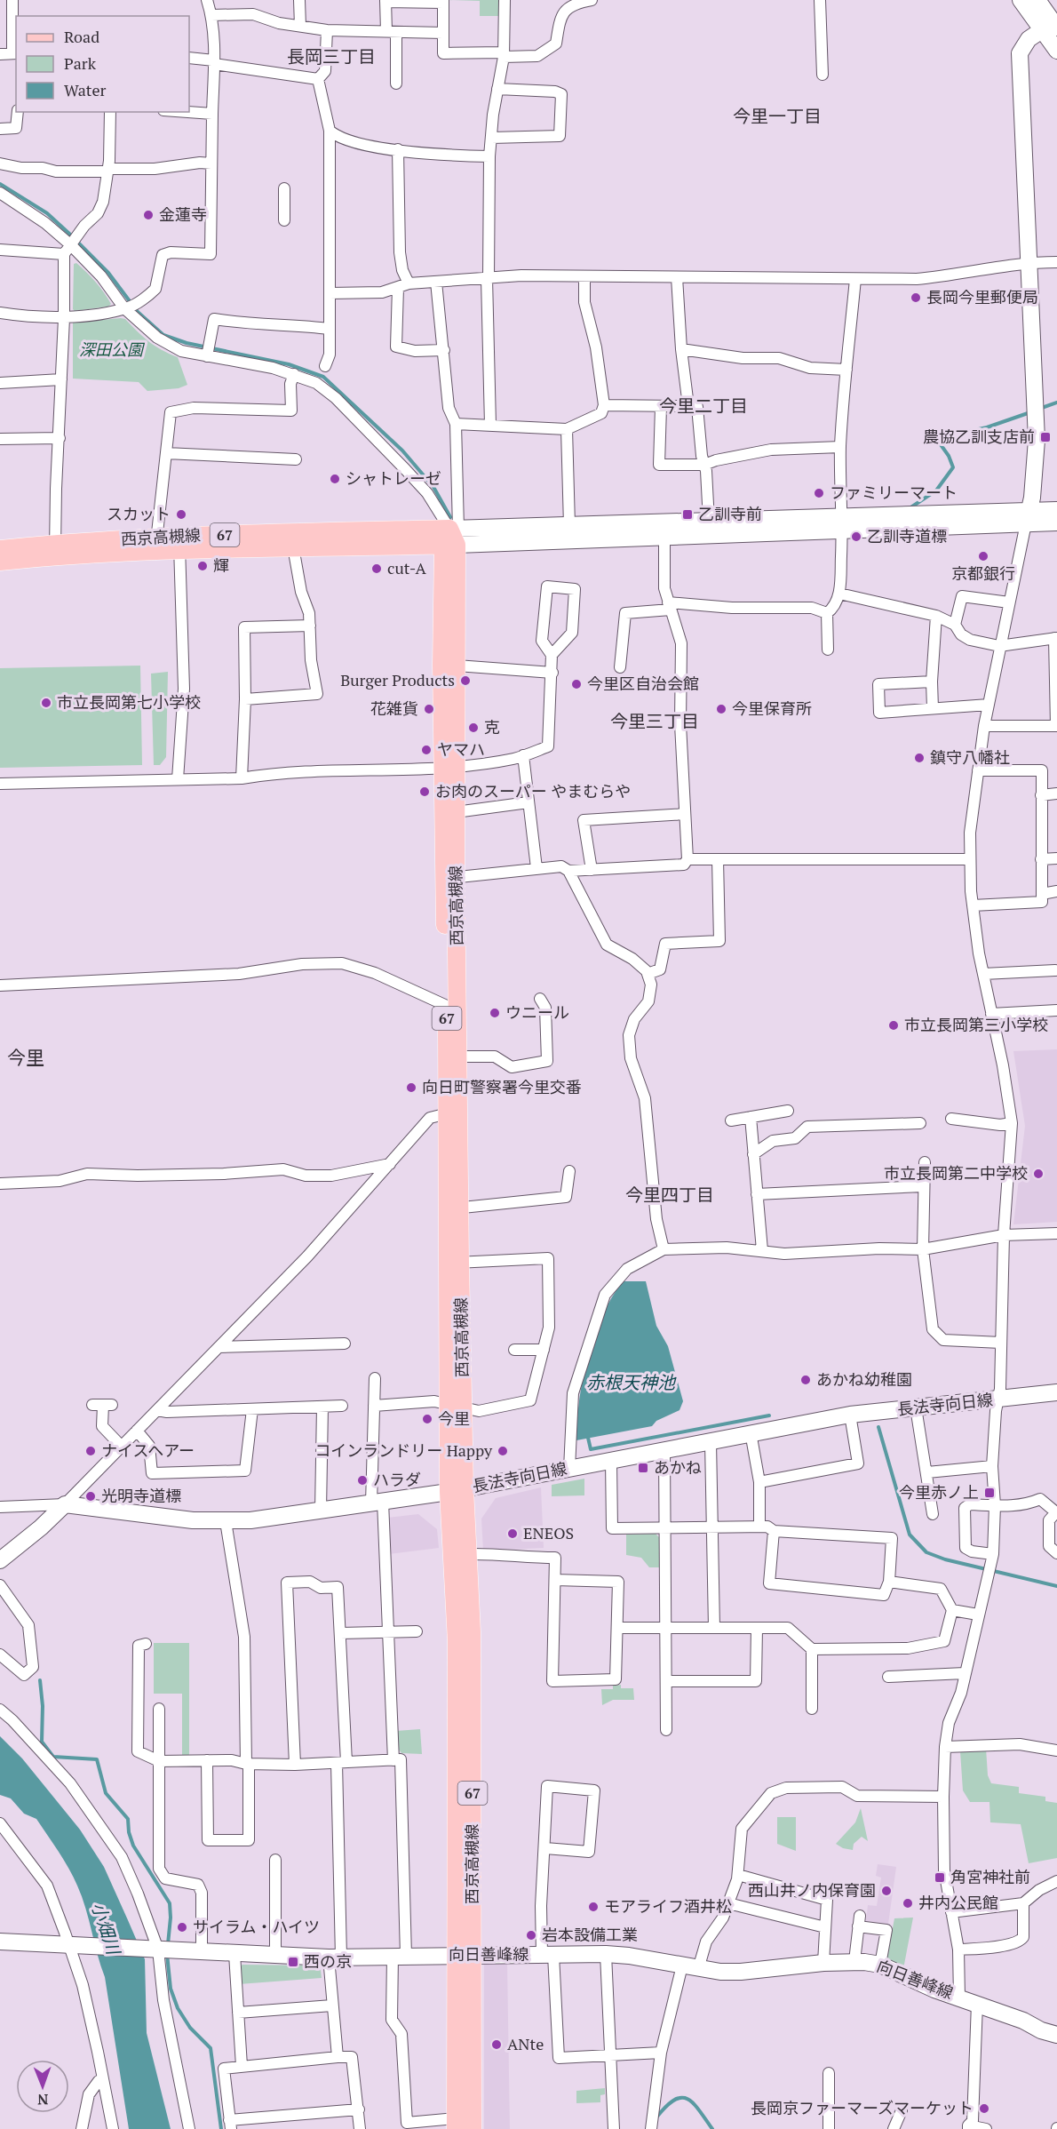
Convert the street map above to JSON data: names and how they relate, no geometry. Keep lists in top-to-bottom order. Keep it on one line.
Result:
{"streets":{"main road":["67","西京高槻線","長法寺向日線","向日善峰線"]},"crossings":[["西京高槻線","長法寺向日線"],["西京高槻線","向日善峰線"]],"districts":["長岡三丁目","今里一丁目","今里二丁目","今里三丁目","今里","今里四丁目"],"water":["赤根天神池","小畑川"],"parks":["深田公園"],"places":{"other":["金蓮寺","長岡今里郵便局","シャトレーゼ","ファミリーマート","スカット","乙訓寺道標","京都銀行","輝","cut-A","Burger Products","今里区自治会館","市立長岡第七小学校","花雑貨","今里保育所","克","ヤマハ","鎮守八幡社","お肉のスーパー やまむらや","ウニール","市立長岡第三小学校","向日町警察署今里交番","市立長岡第二中学校","あかね幼稚園","今里","ナイスヘアー","コインランドリー Happy","ハラダ","光明寺道標","ENEOS","西山井ノ内保育園","井内公民館","モアライフ酒井松","サイラム・ハイツ","岩本設備工業","ANte","長岡京ファーマーズマーケット"],"transit":["農協乙訓支店前","乙訓寺前","あかね","今里赤ノ上","角宮神社前","西の京"]},"legend":["Road","Park","Water"],"north":"bottom"}
